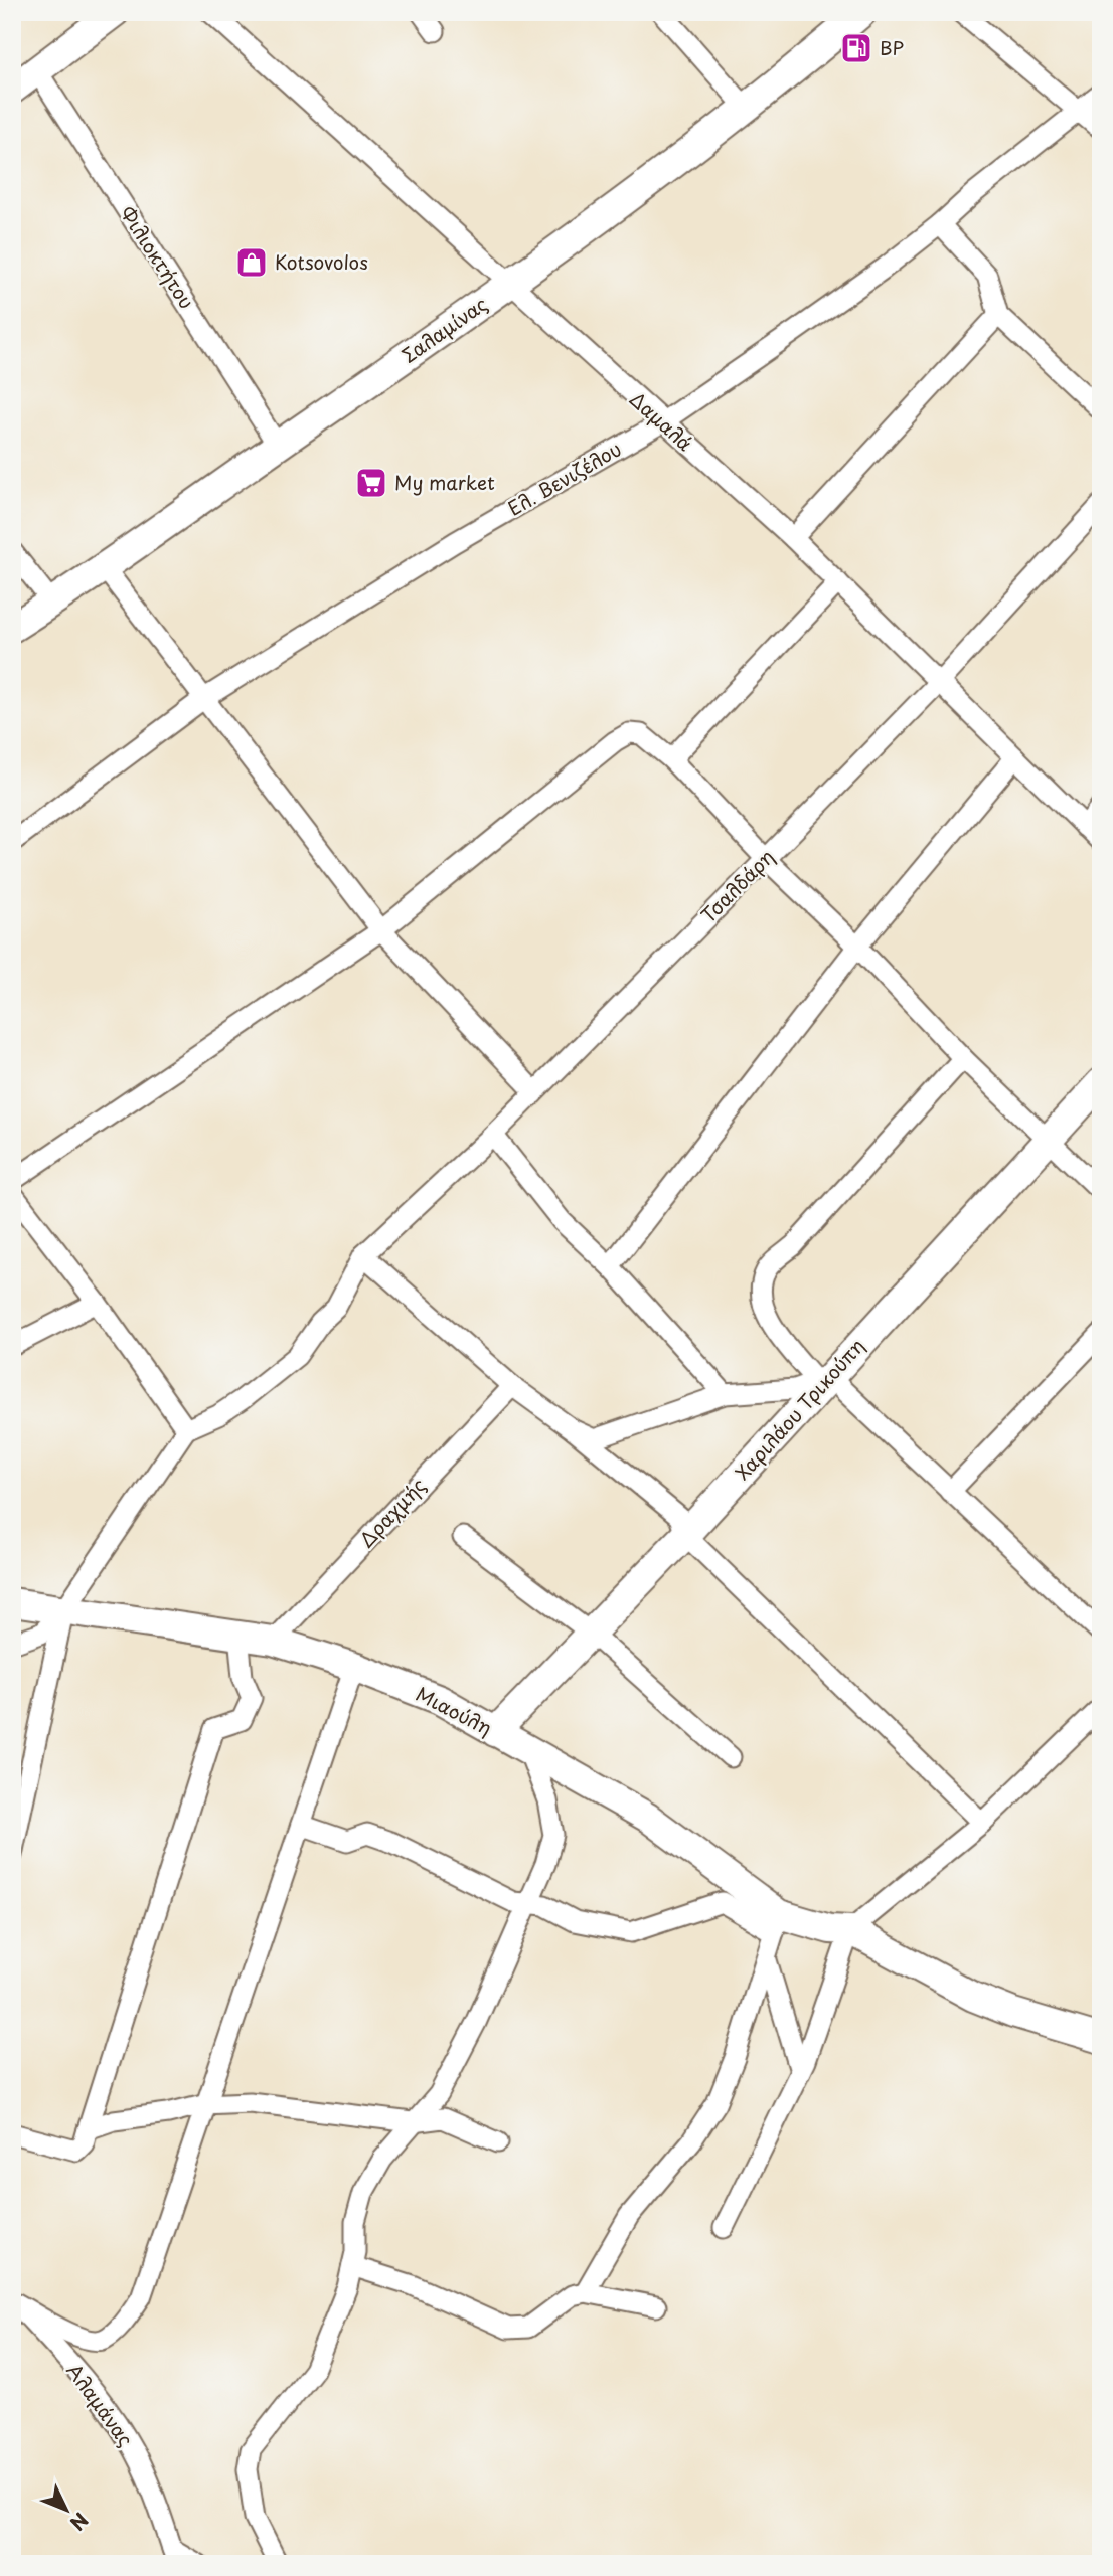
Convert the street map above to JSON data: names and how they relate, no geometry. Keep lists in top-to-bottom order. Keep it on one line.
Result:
{"streets":{"street":["Φιλιοκτήτου","Σαλαμίνας","Δαμαλά","Ελ. Βενιζέλου","Τσαλδάρη","Χαριλάου Τρικούπη","Δραχμής","Μιαούλη","Αλαμάνας"]},"crossings":[["Φιλιοκτήτου","Σαλαμίνας"],["Σαλαμίνας","Δαμαλά"],["Δαμαλά","Ελ. Βενιζέλου"],["Δαμαλά","Τσαλδάρη"],["Χαριλάου Τρικούπη","Μιαούλη"],["Δραχμής","Μιαούλη"]],"places":{"fuel station":["BP"],"shop":["Kotsovolos"],"supermarket":["My market"]},"north":"bottom right"}
